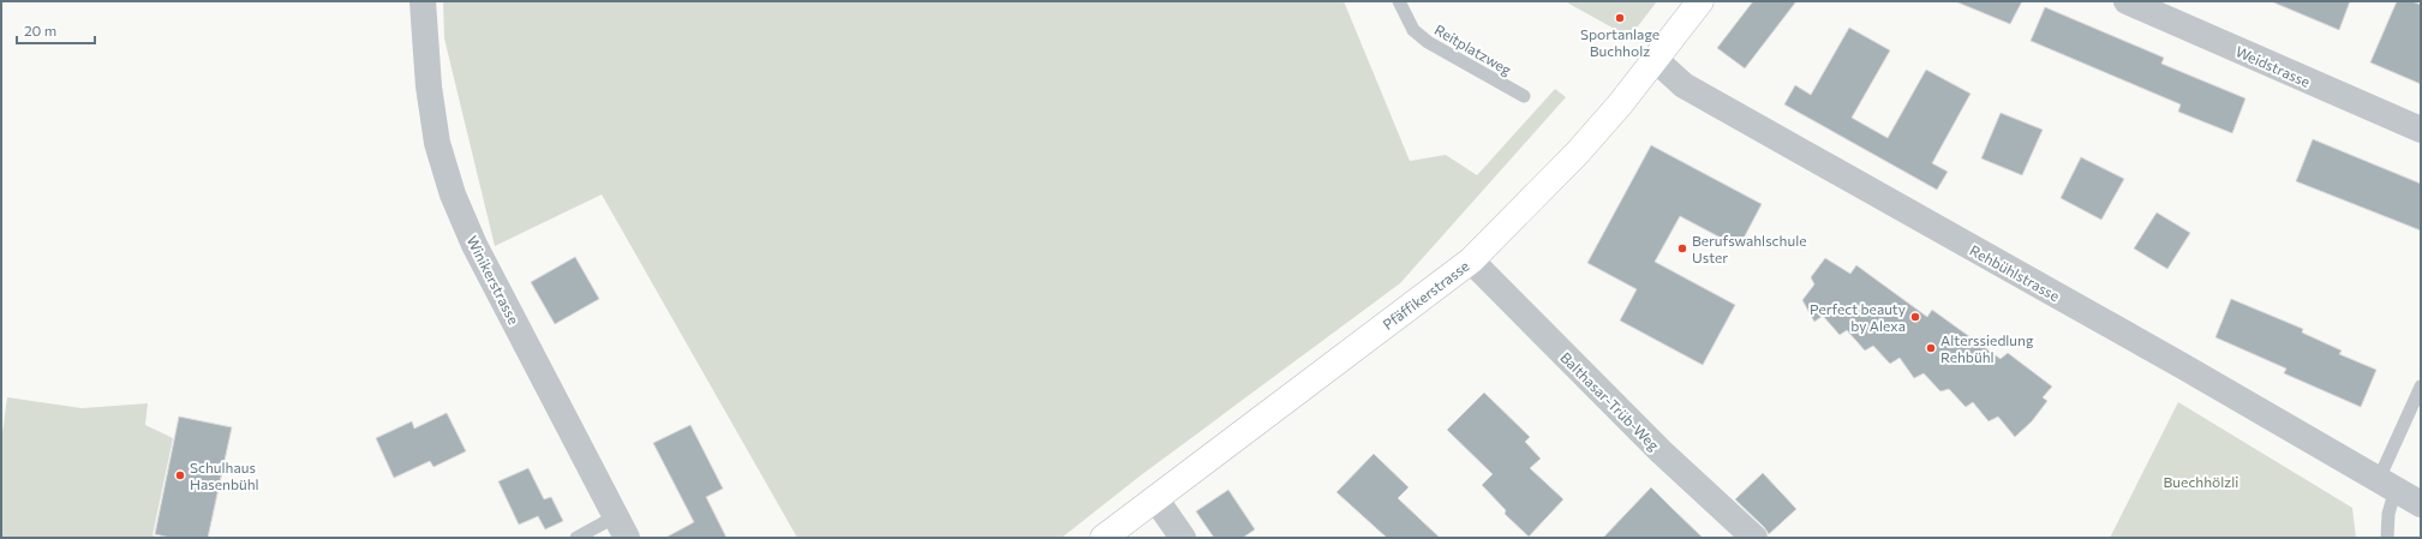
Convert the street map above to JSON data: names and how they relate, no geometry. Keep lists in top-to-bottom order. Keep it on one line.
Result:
{"streets":{"main road":["Pfäffikerstrasse"],"street":["Weidstrasse","Rehbühlstrasse","Winikerstrasse","Balthasar-Trüb-Weg"],"lane":["Reitplatzweg"]},"crossings":[["Rehbühlstrasse","Pfäffikerstrasse"],["Pfäffikerstrasse","Balthasar-Trüb-Weg"]],"parks":["Buechhölzli"],"places":["Sportanlage Buchholz","Berufswahlschule Uster","Perfect beauty by Alexa","Alterssiedlung Rehbühl","Schulhaus Hasenbühl"],"scale_bar":"20 m"}
